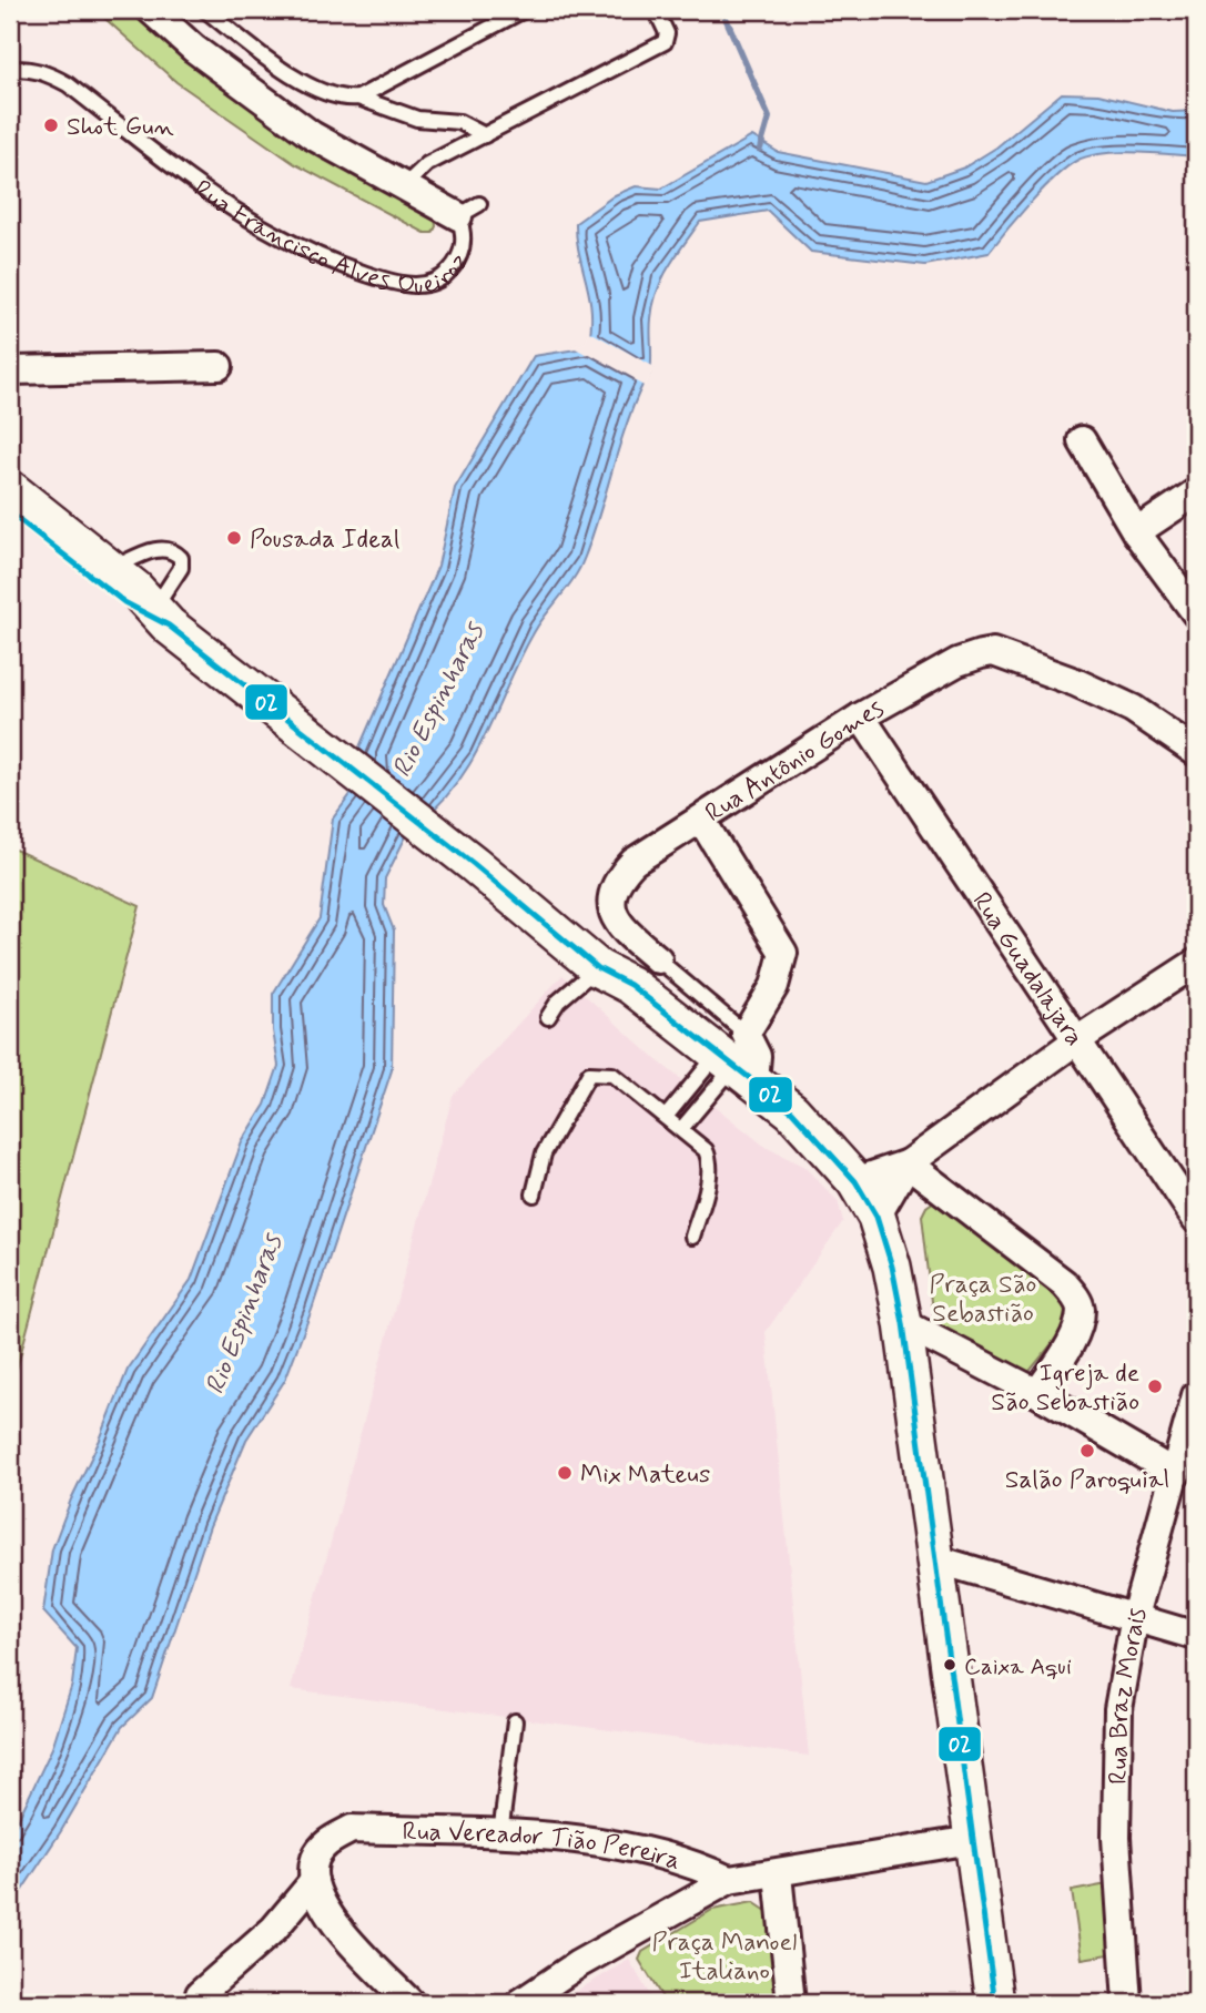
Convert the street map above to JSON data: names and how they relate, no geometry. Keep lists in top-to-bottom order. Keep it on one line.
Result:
{"streets":{"street":["Rua Francisco Alves Queiroz","Rua Antônio Gomes","Rua Guadalajara","Rua Braz Morais","Rua Vereador Tião Pereira"]},"crossings":[["Rua Antônio Gomes","Rua Guadalajara"]],"water":["Rio Espinharas"],"parks":["Praça São Sebastião","Praça Manoel Italiano"],"places":["Shot Gun","Pousada Ideal","Igreja de São Sebastião","Salão Paroquial","Mix Mateus","Caixa Aqui"],"lines":["transit line 02"]}
